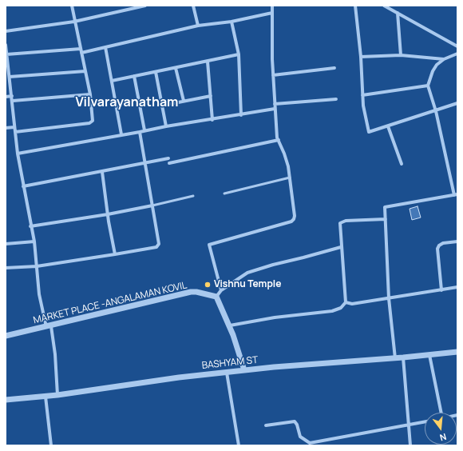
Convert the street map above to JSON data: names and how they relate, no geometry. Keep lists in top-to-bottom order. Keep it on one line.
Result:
{"streets":{"street":["MARKET PLACE -ANGALAMAN KOVIL","BASHYAM ST"]},"districts":["Vilvarayanatham"],"places":["Vishnu Temple"],"north":"bottom"}
